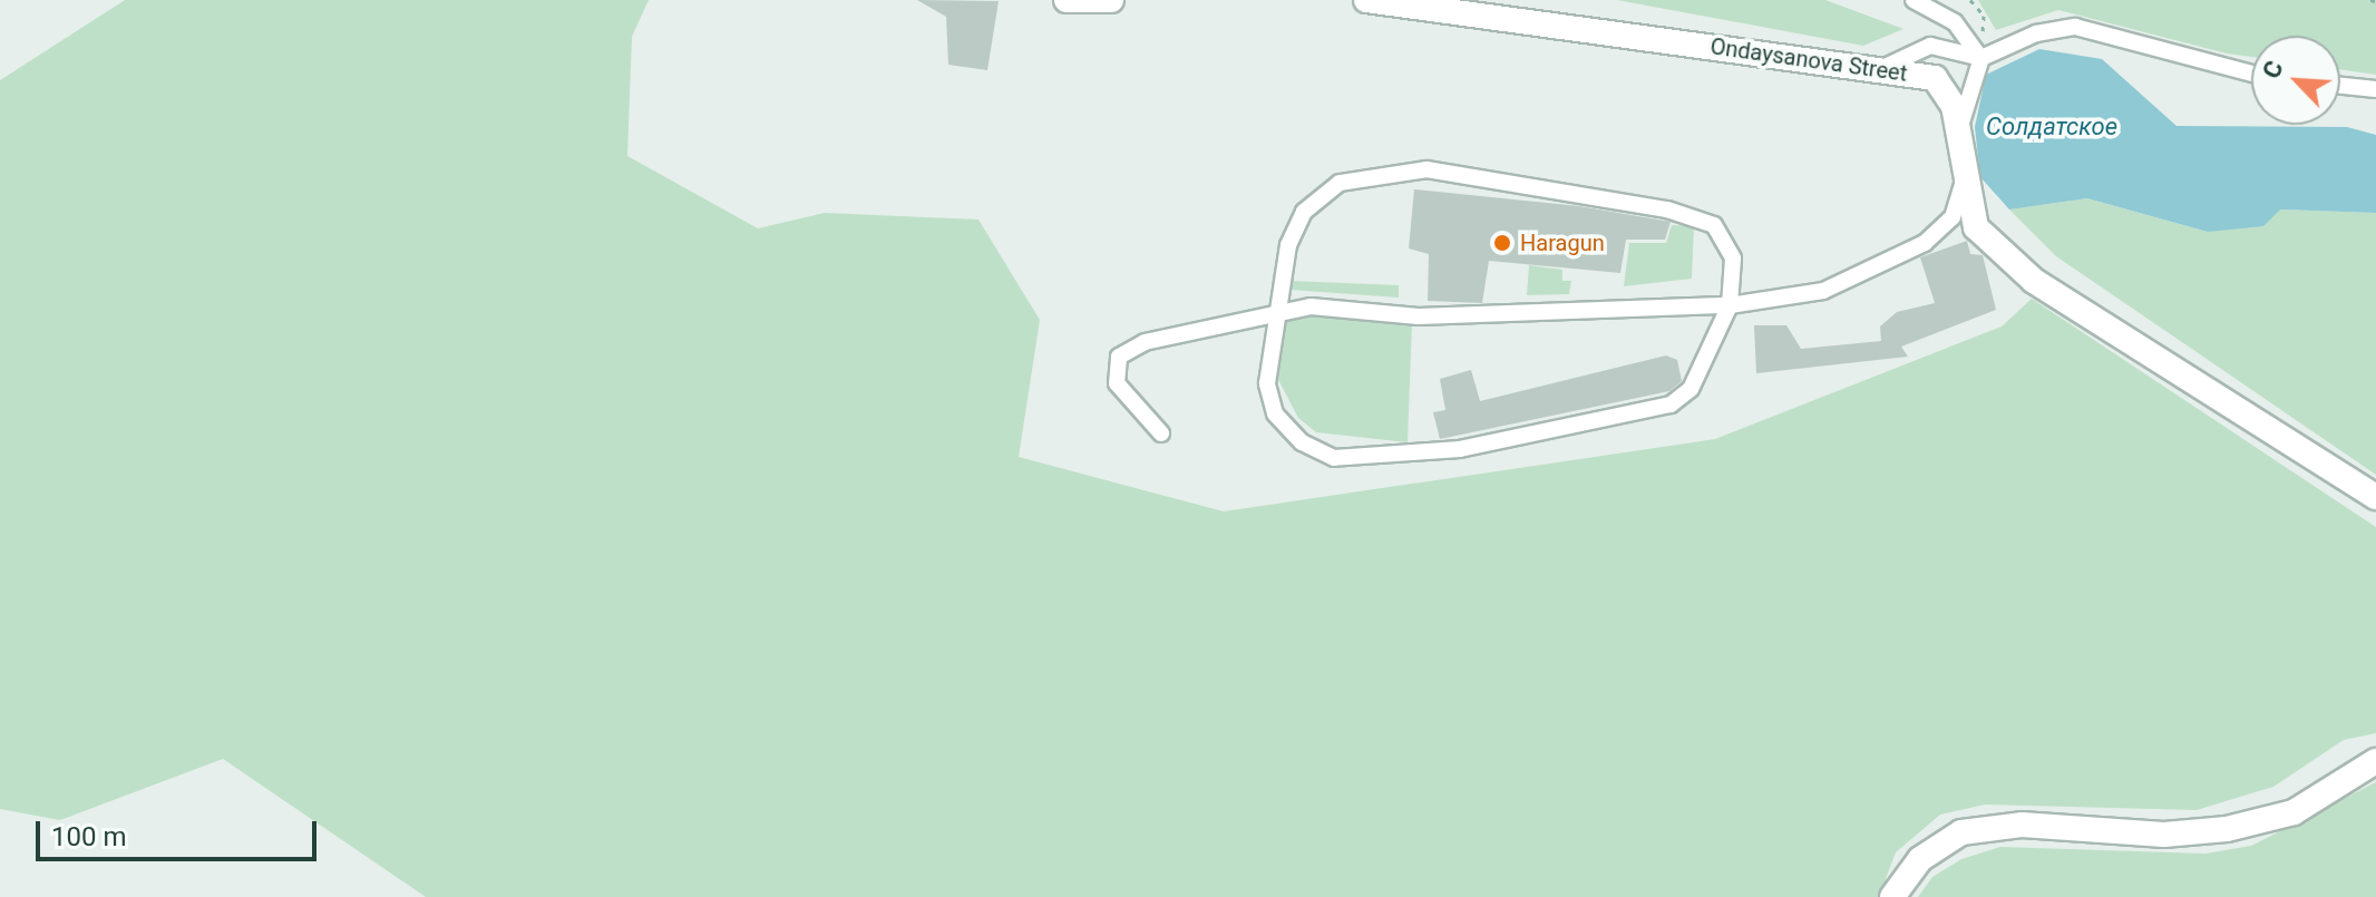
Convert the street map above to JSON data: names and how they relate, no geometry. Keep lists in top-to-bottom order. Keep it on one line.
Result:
{"streets":{"street":["Ondaysanova Street"]},"water":["Солдатское"],"places":["Haragun"],"scale_bar":"100 m","north":"top left"}
